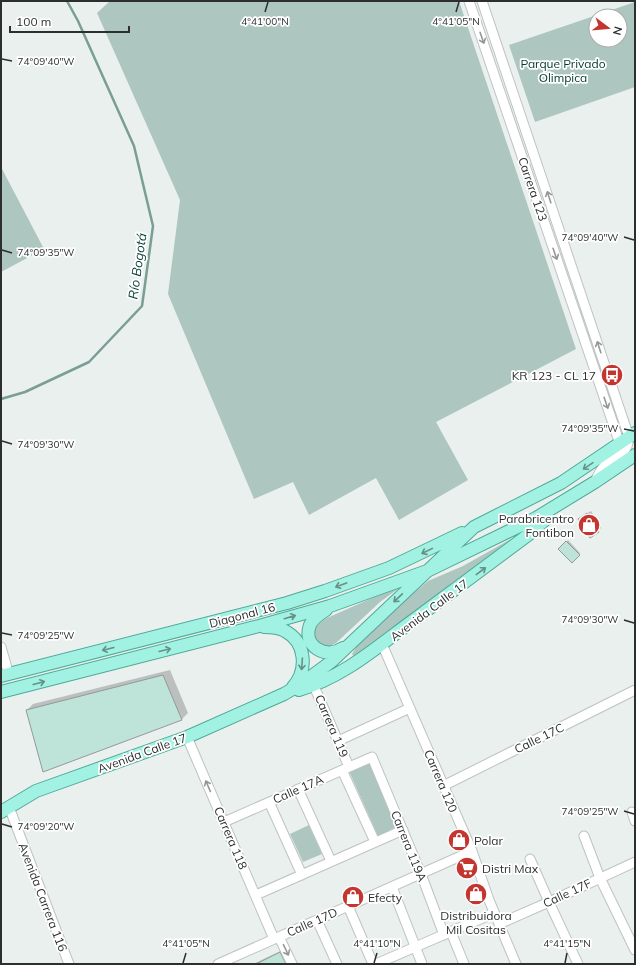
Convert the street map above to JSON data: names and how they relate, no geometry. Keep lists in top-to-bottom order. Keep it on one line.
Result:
{"streets":{"main road":["Avenida Calle 17","Diagonal 16"],"street":["Carrera 123","Carrera 119","Calle 17C","Carrera 120","Calle 17A","Carrera 118","Carrera 119A","Calle 17F","Avenida Carrera 116","Calle 17D"]},"crossings":[["Carrera 123","Avenida Calle 17"],["Avenida Calle 17","Diagonal 16"],["Avenida Calle 17","Carrera 119"],["Avenida Calle 17","Carrera 120"],["Avenida Calle 17","Carrera 118"],["Avenida Calle 17","Avenida Carrera 116"],["Carrera 119","Calle 17A"],["Calle 17C","Carrera 120"],["Carrera 120","Calle 17F"],["Carrera 120","Calle 17D"],["Calle 17A","Carrera 118"],["Calle 17A","Carrera 119A"],["Carrera 118","Calle 17D"],["Carrera 119A","Calle 17D"]],"water":["Río Bogotá"],"parks":["Parque Privado Olimpica"],"places":{"bus stop":["KR 123 - CL 17"],"shop":["Parabricentro Fontibon","Polar","Distribuidora Mil Cositas","Efecty"],"supermarket":["Distri Max"]},"scale_bar":"100 m","north":"right","coordinates":["4°41'00\"N","4°41'05\"N","74°09'40\"W","74°09'35\"W","74°09'30\"W","74°09'25\"W","74°09'20\"W","4°41'10\"N","4°41'15\"N"]}
